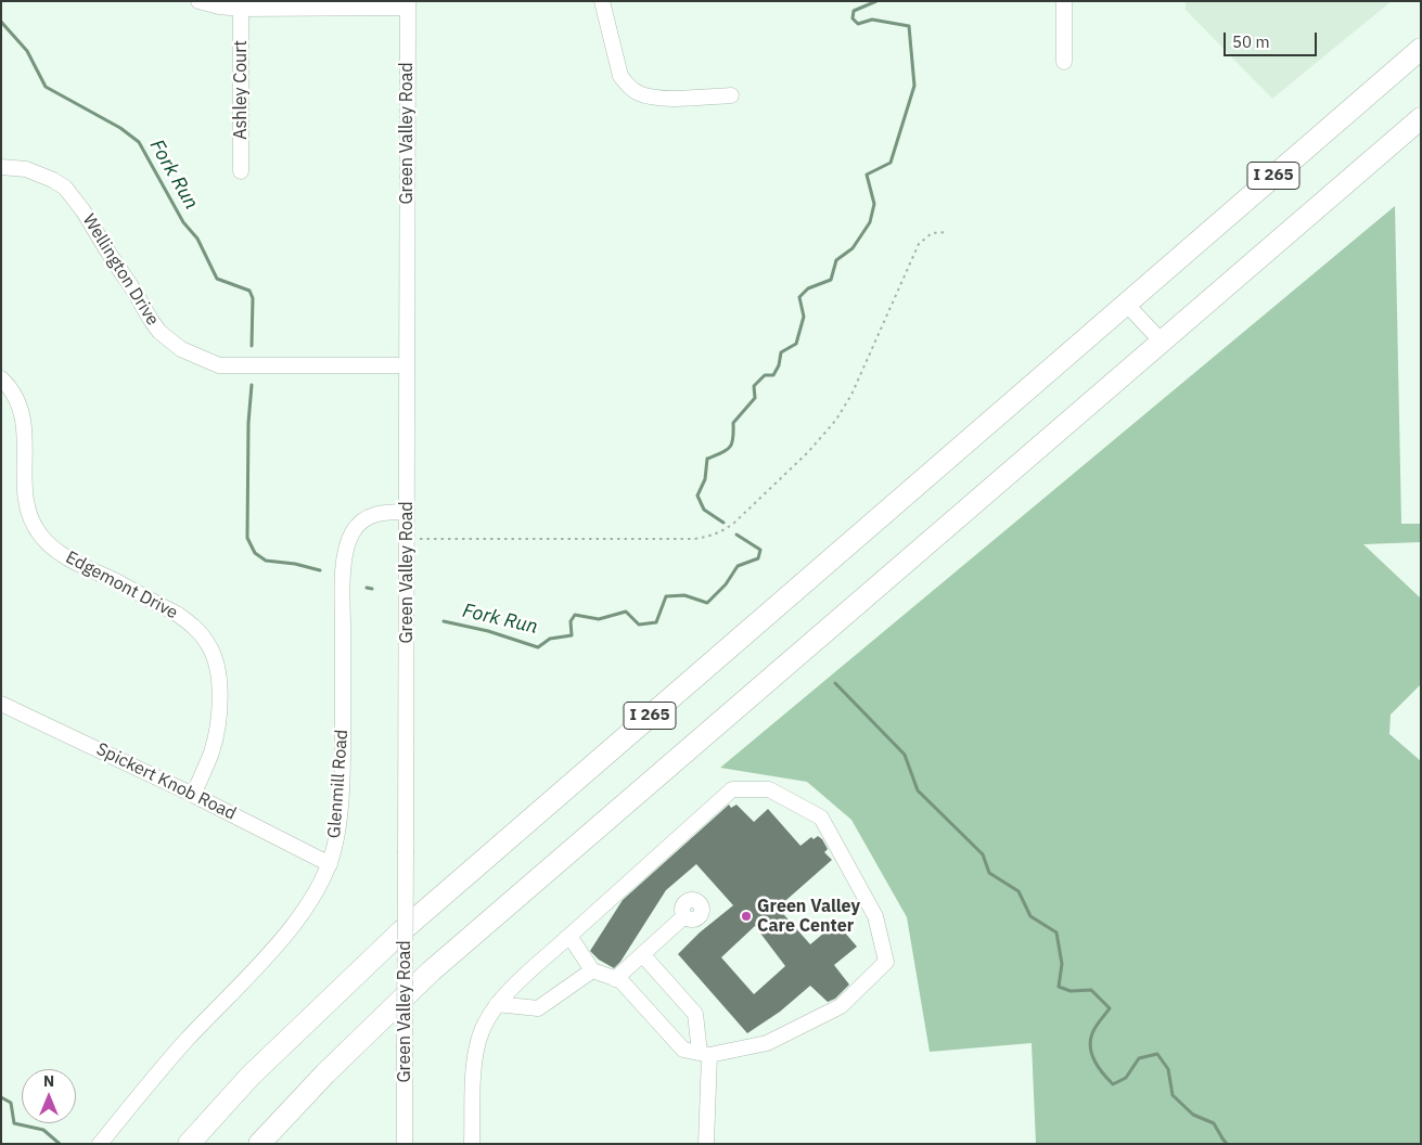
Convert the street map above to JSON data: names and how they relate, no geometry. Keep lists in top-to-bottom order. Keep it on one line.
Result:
{"streets":{"highway":["I 265"],"street":["Ashley Court","Green Valley Road","Wellington Drive","Edgemont Drive","Spickert Knob Road","Glenmill Road"]},"crossings":[["Green Valley Road","Wellington Drive"],["Green Valley Road","Glenmill Road"],["Edgemont Drive","Spickert Knob Road"],["Spickert Knob Road","Glenmill Road"]],"water":["Fork Run"],"places":["Green Valley Care Center"],"scale_bar":"50 m","north":"top"}
